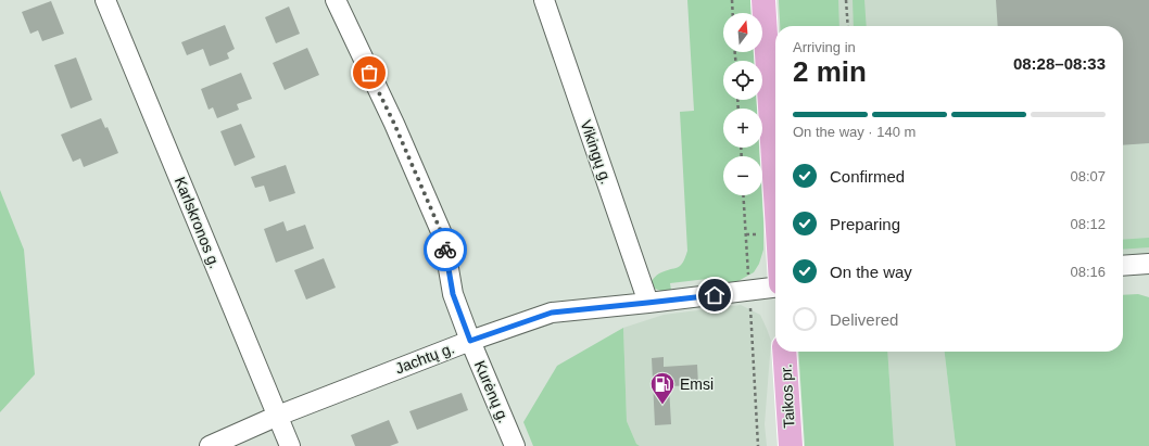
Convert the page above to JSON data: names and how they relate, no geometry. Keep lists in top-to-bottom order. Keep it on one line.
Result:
{"streets":{"main road":["Taikos pr."],"street":["Vikingų g.","Karlskronos g.","Jachtų g.","Kurėnų g."]},"crossings":[["Vikingų g.","Jachtų g."],["Karlskronos g.","Jachtų g."],["Jachtų g.","Kurėnų g."]],"places":{"fuel station":["Emsi"]},"north":"top","page":{"map_buttons":["+","−"],"heading":["2 min","Arriving in","08:28–08:33"],"bar":"On the way · 140 m","list":[["Confirmed","08:07"],["Preparing","08:12"],["On the way","08:16"],"Delivered"]}}
